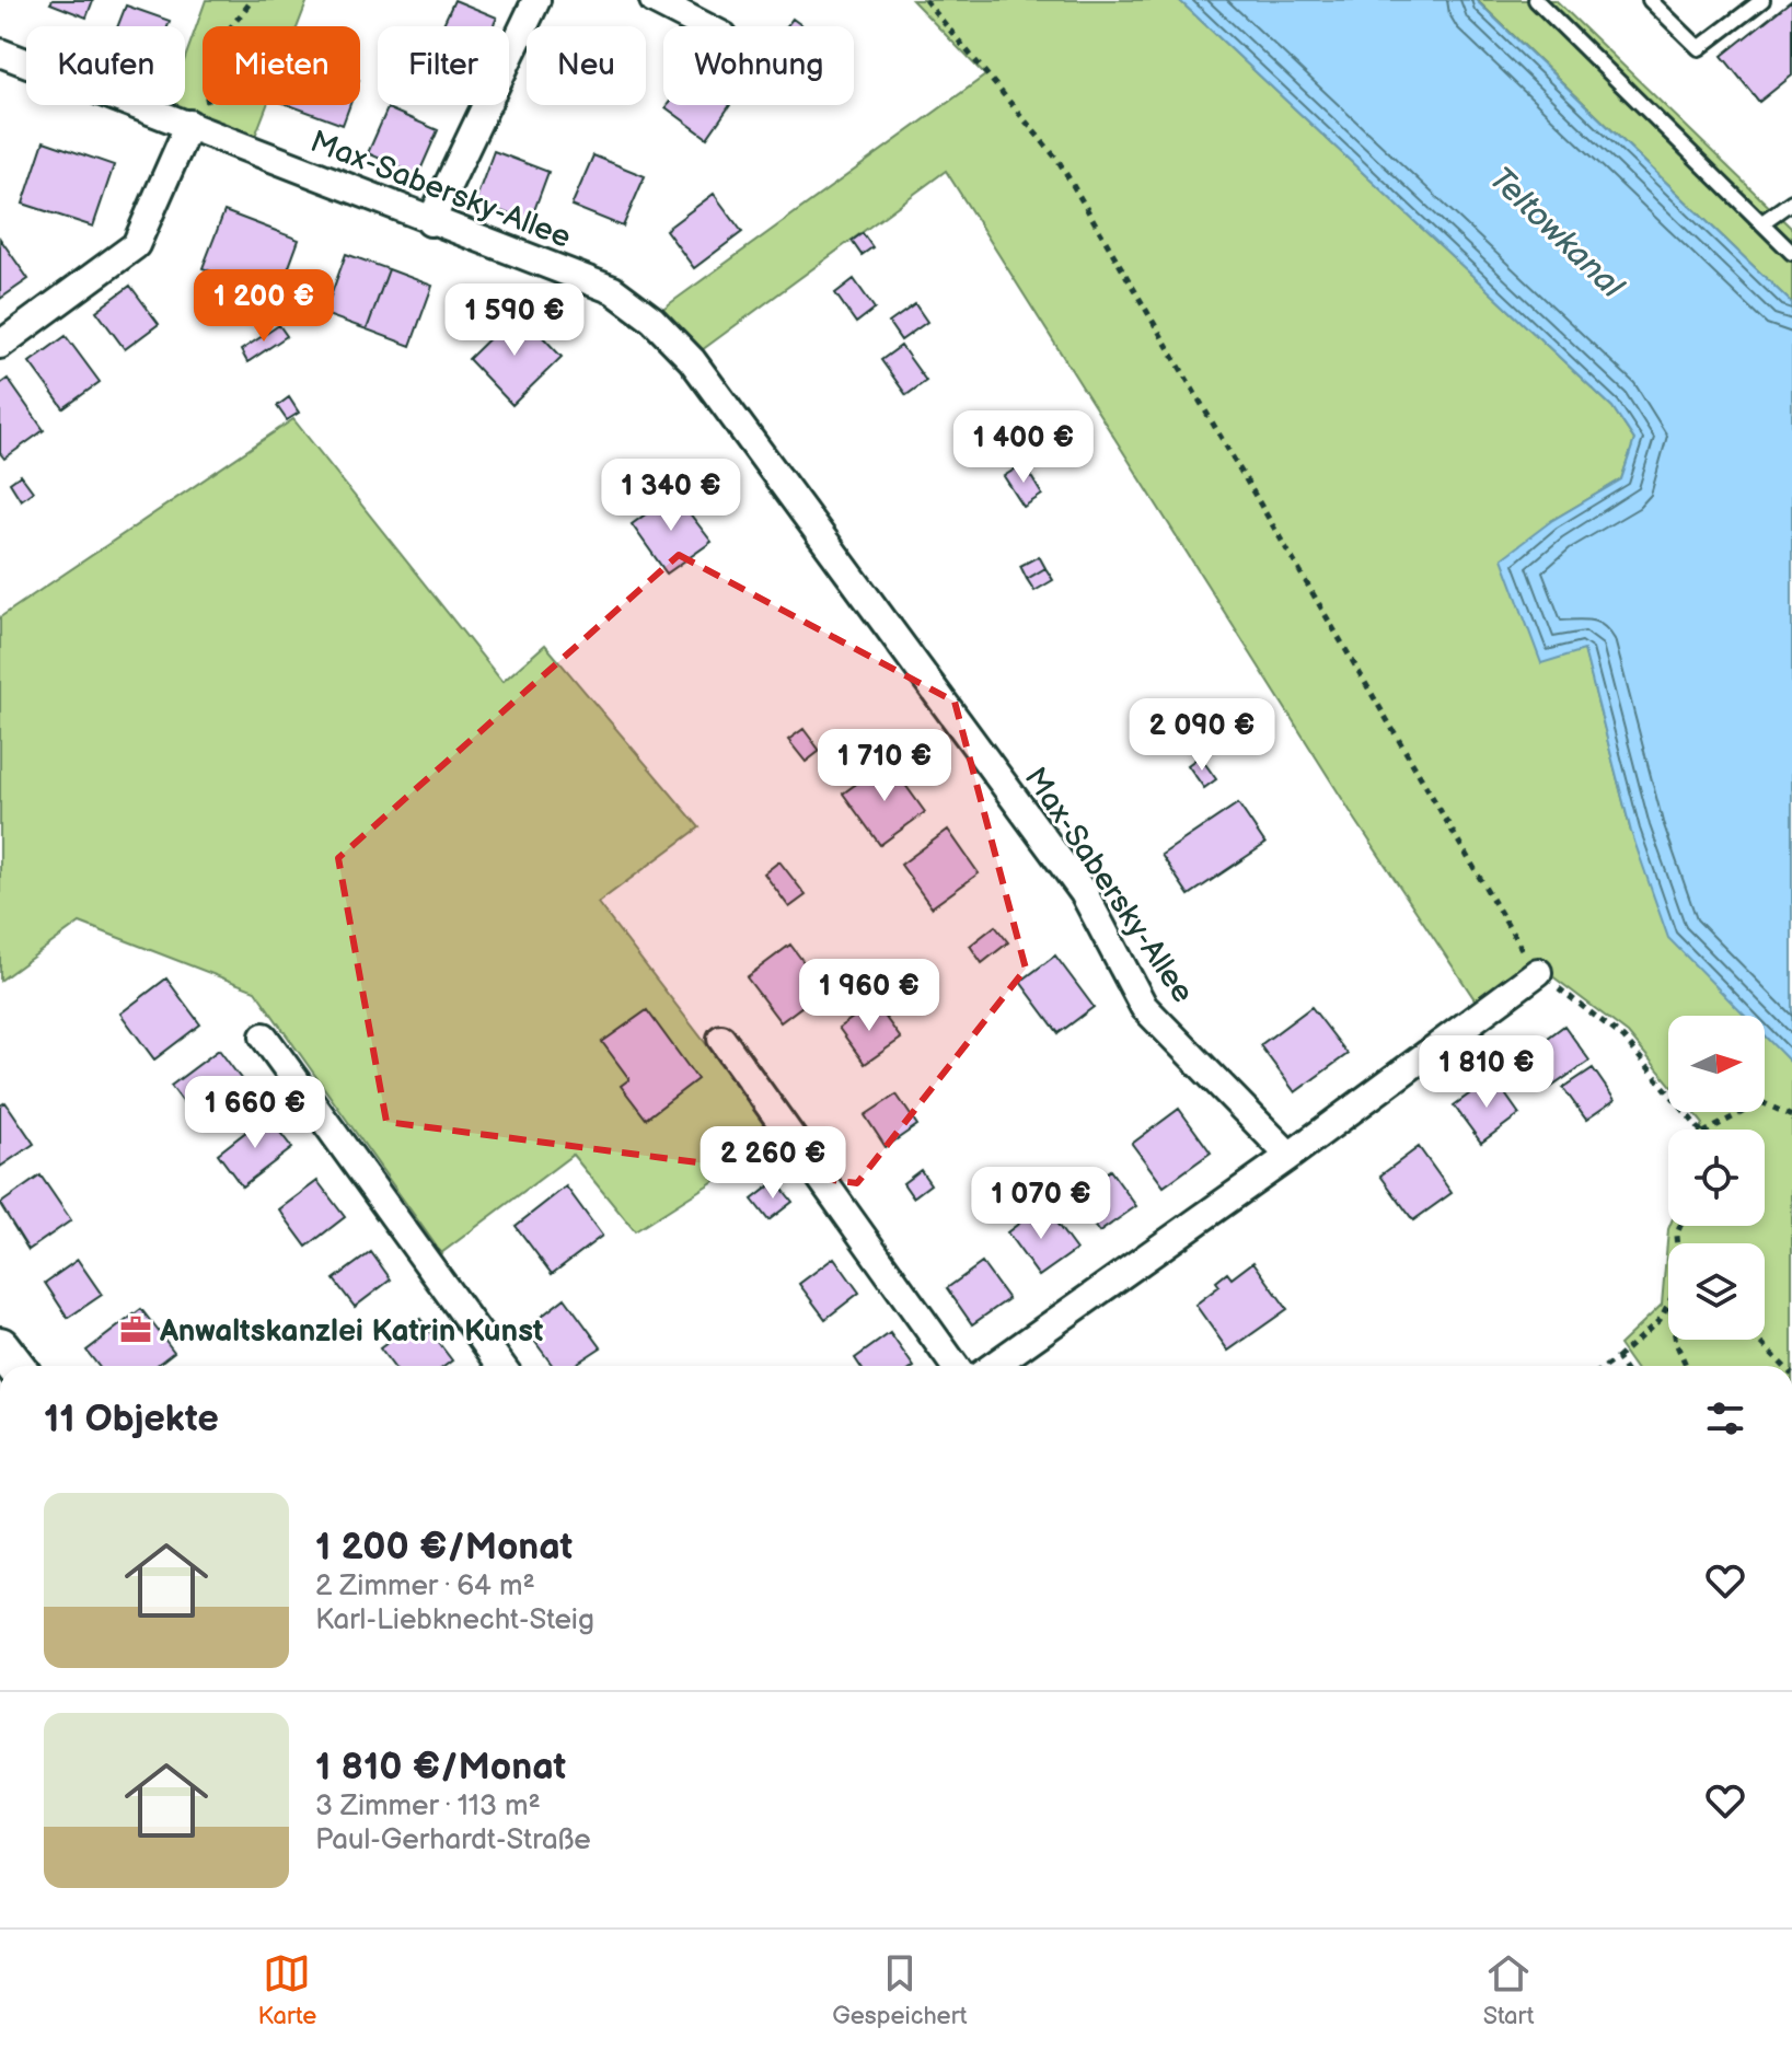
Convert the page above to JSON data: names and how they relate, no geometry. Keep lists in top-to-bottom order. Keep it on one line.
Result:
{"streets":{"street":["Max-Sabersky-Allee"]},"water":["Teltowkanal"],"places":{"office":["Anwaltskanzlei Katrin Kunst"]},"north":"right","page":{"chip":["Kaufen","Mieten","Filter","Neu","Wohnung"],"price":["1 200 €","1 590 €","1 400 €","1 340 €","2 090 €","1 710 €","1 960 €","1 810 €","1 660 €","2 260 €","1 070 €"],"heading":"11 Objekte","list":[{"name":"1 200 €/Monat","note":"2 Zimmer · 64 m² · Karl-Liebknecht-Steig"},{"name":"1 810 €/Monat","note":"3 Zimmer · 113 m² · Paul-Gerhardt-Straße"}],"tabs":["Karte","Gespeichert","Start"]}}
